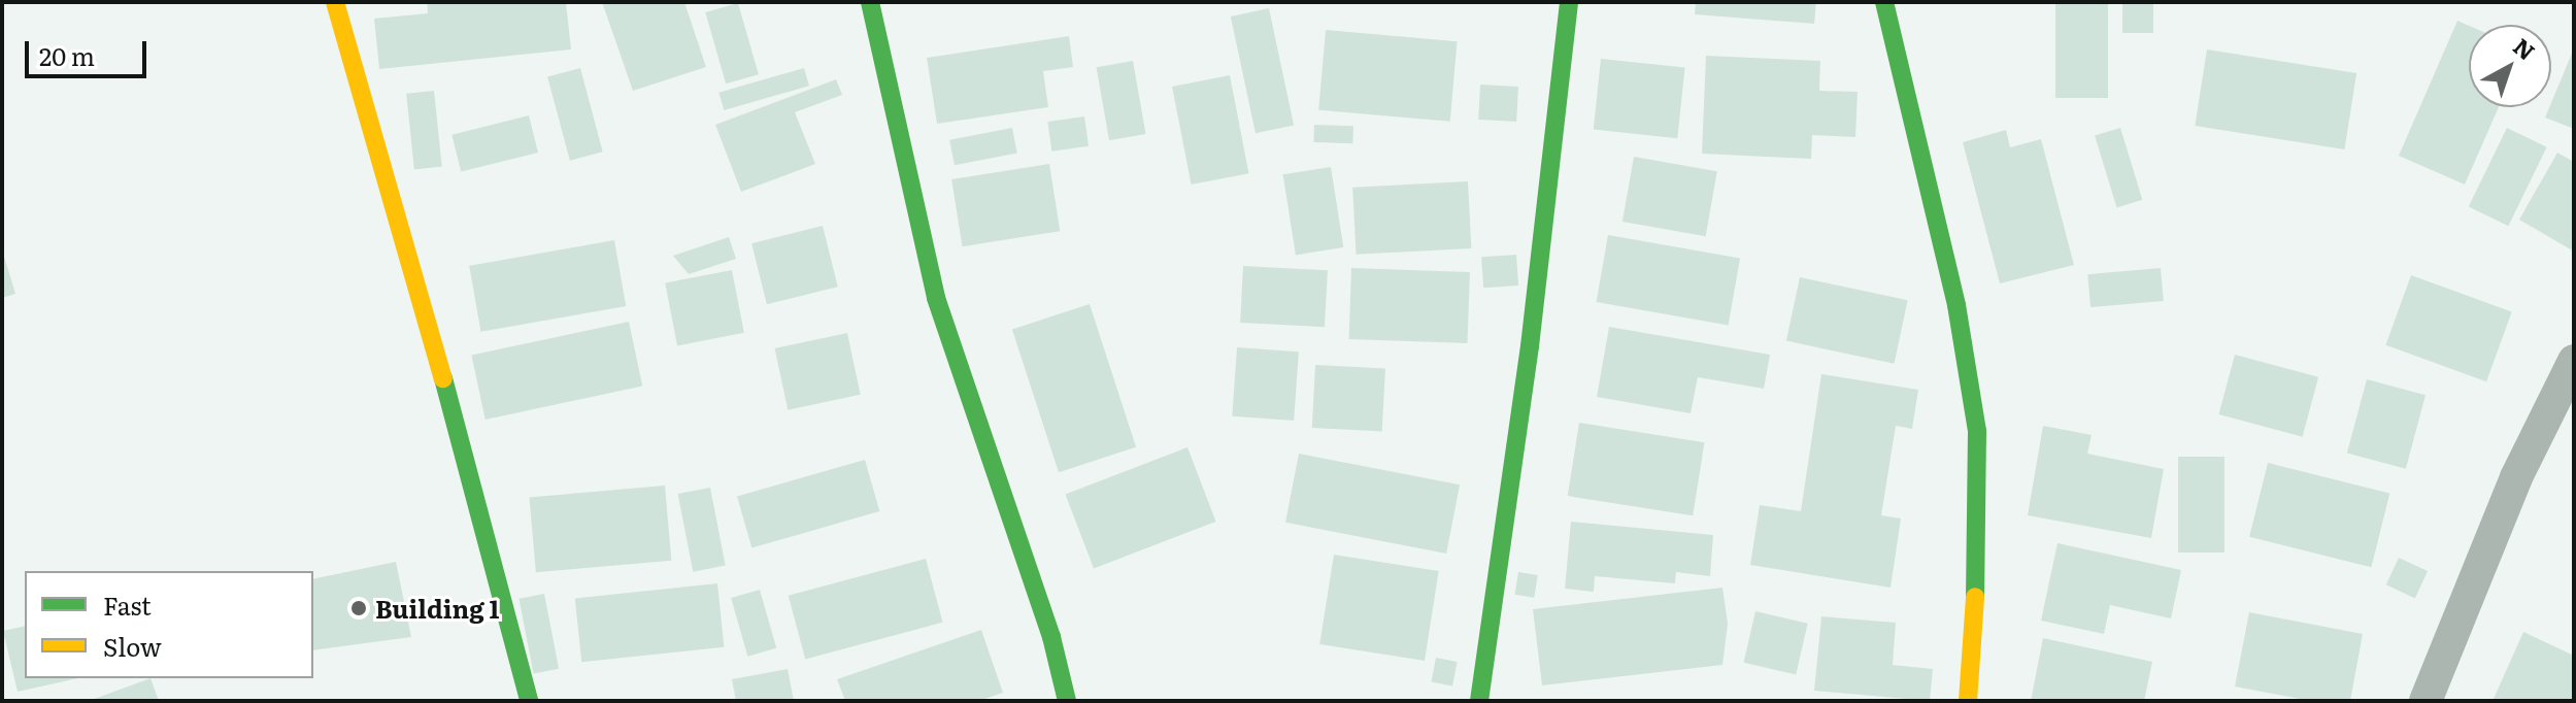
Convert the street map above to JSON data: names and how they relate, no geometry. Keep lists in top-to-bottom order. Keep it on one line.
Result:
{"places":["Building 1"],"legend":["Fast","Slow"],"scale_bar":"20 m","north":"top right"}
